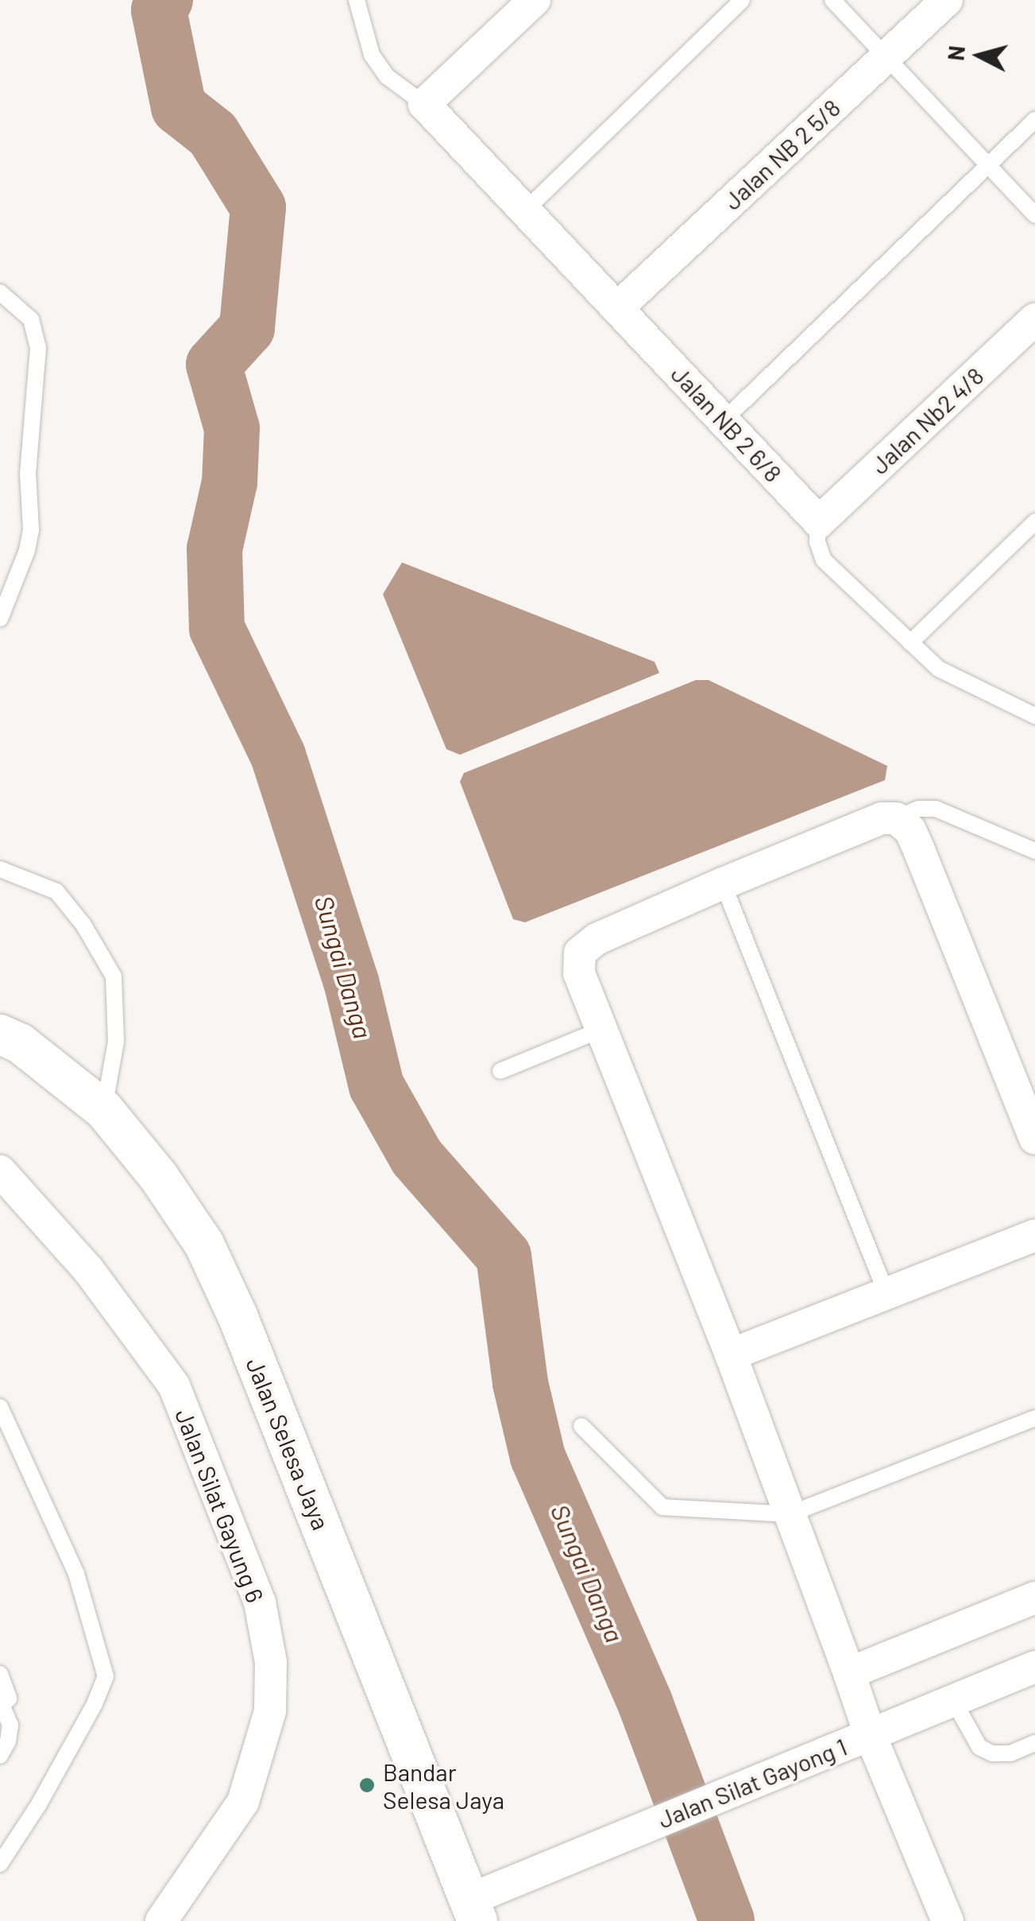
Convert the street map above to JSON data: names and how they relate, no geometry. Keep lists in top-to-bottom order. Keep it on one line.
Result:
{"streets":{"street":["Jalan NB 2 5/8","Jalan Nb2 4/8","Jalan NB 2 6/8","Jalan Selesa Jaya","Jalan Silat Gayung 6","Jalan Silat Gayong 1"]},"crossings":[["Jalan NB 2 5/8","Jalan NB 2 6/8"],["Jalan Nb2 4/8","Jalan NB 2 6/8"],["Jalan Selesa Jaya","Jalan Silat Gayong 1"]],"water":["Sungai Danga"],"places":["Bandar Selesa Jaya"],"north":"left"}
